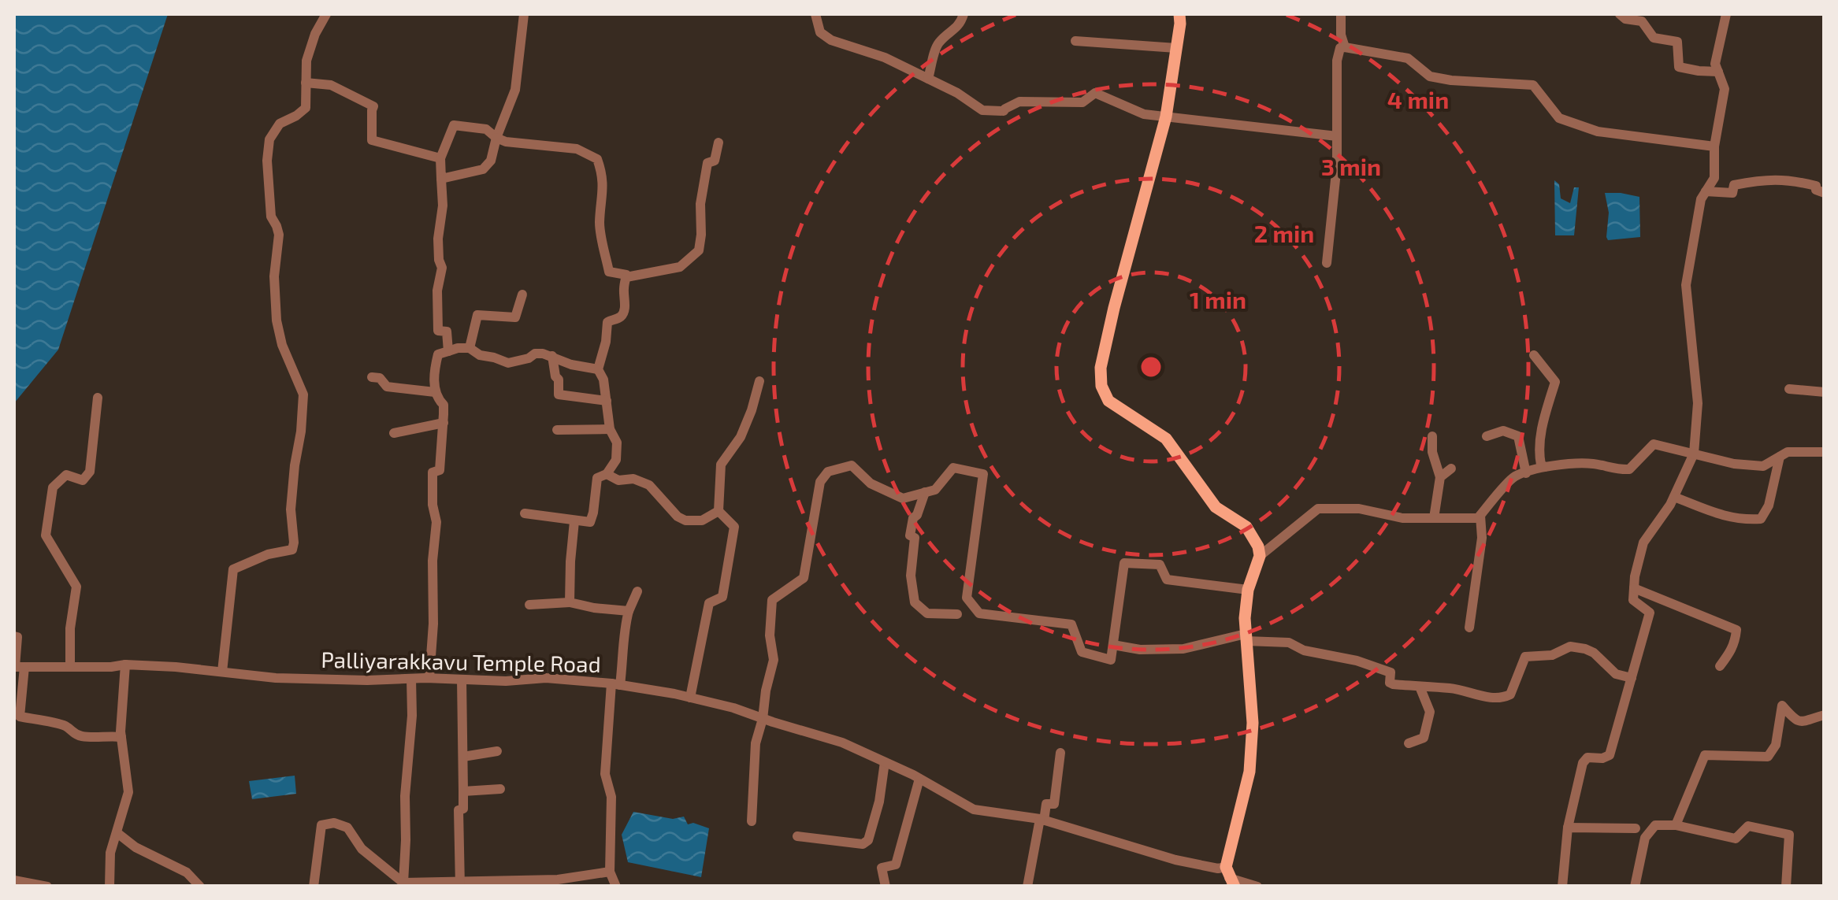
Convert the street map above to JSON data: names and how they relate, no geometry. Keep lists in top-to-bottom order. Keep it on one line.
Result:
{"streets":{"street":["Palliyarakkavu Temple Road"]},"rings":["4 min","3 min","2 min","1 min"]}
